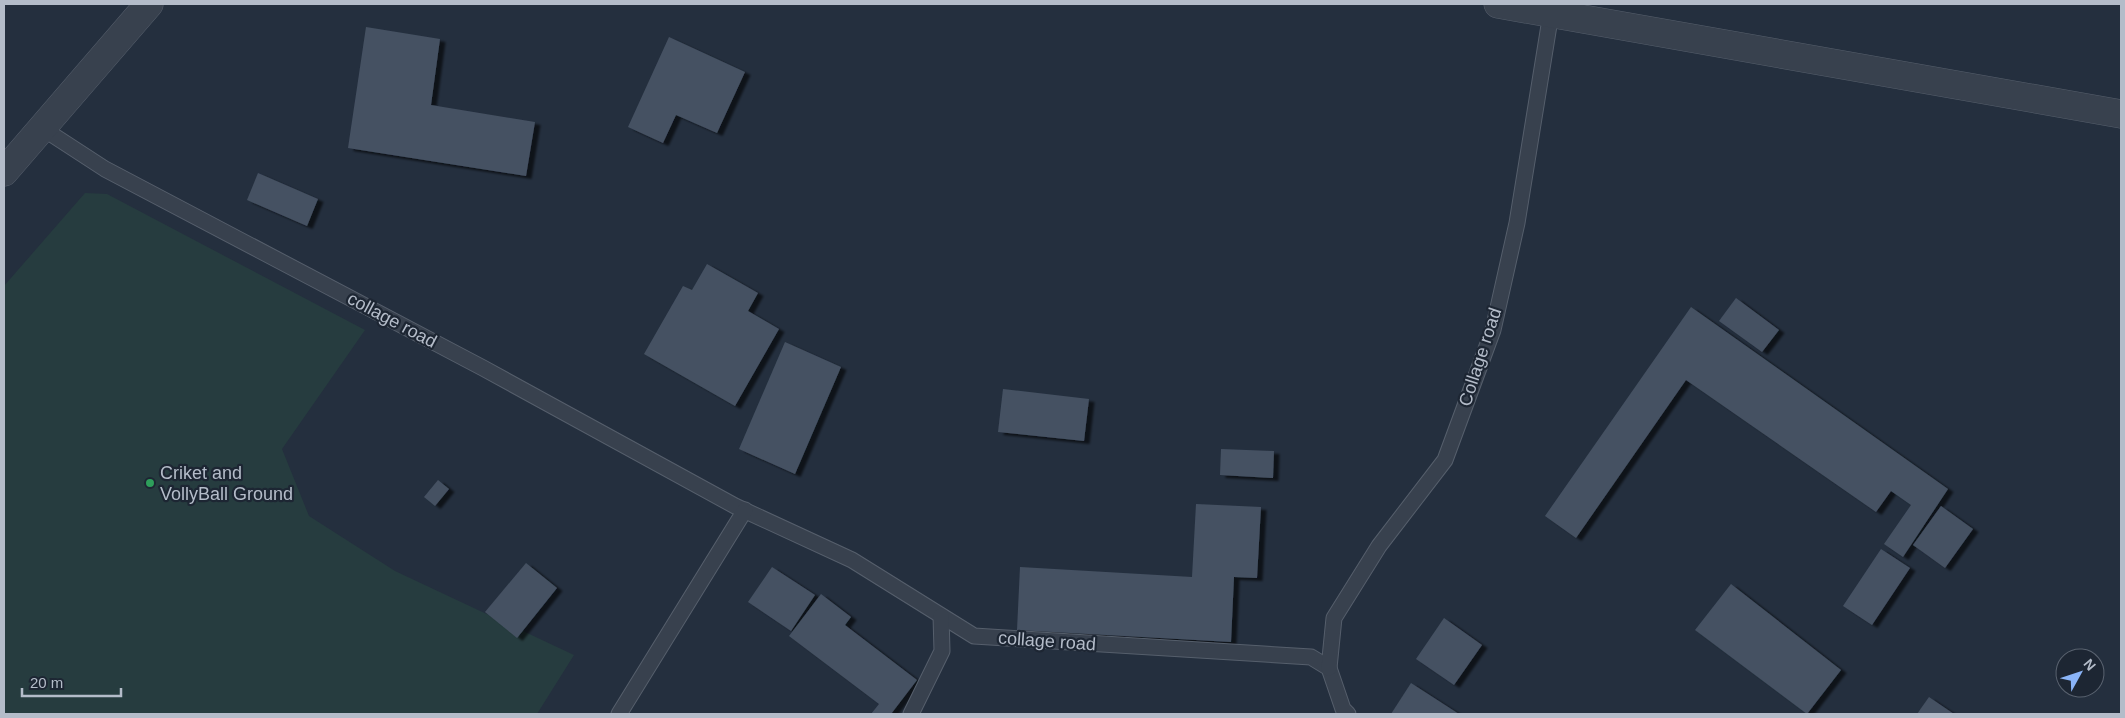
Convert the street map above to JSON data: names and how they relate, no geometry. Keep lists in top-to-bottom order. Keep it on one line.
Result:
{"streets":{"lane":["collage road","Collage road"]},"crossings":[["collage road","Collage road"]],"places":["Criket and VollyBall Ground"],"scale_bar":"20 m","north":"top right"}
